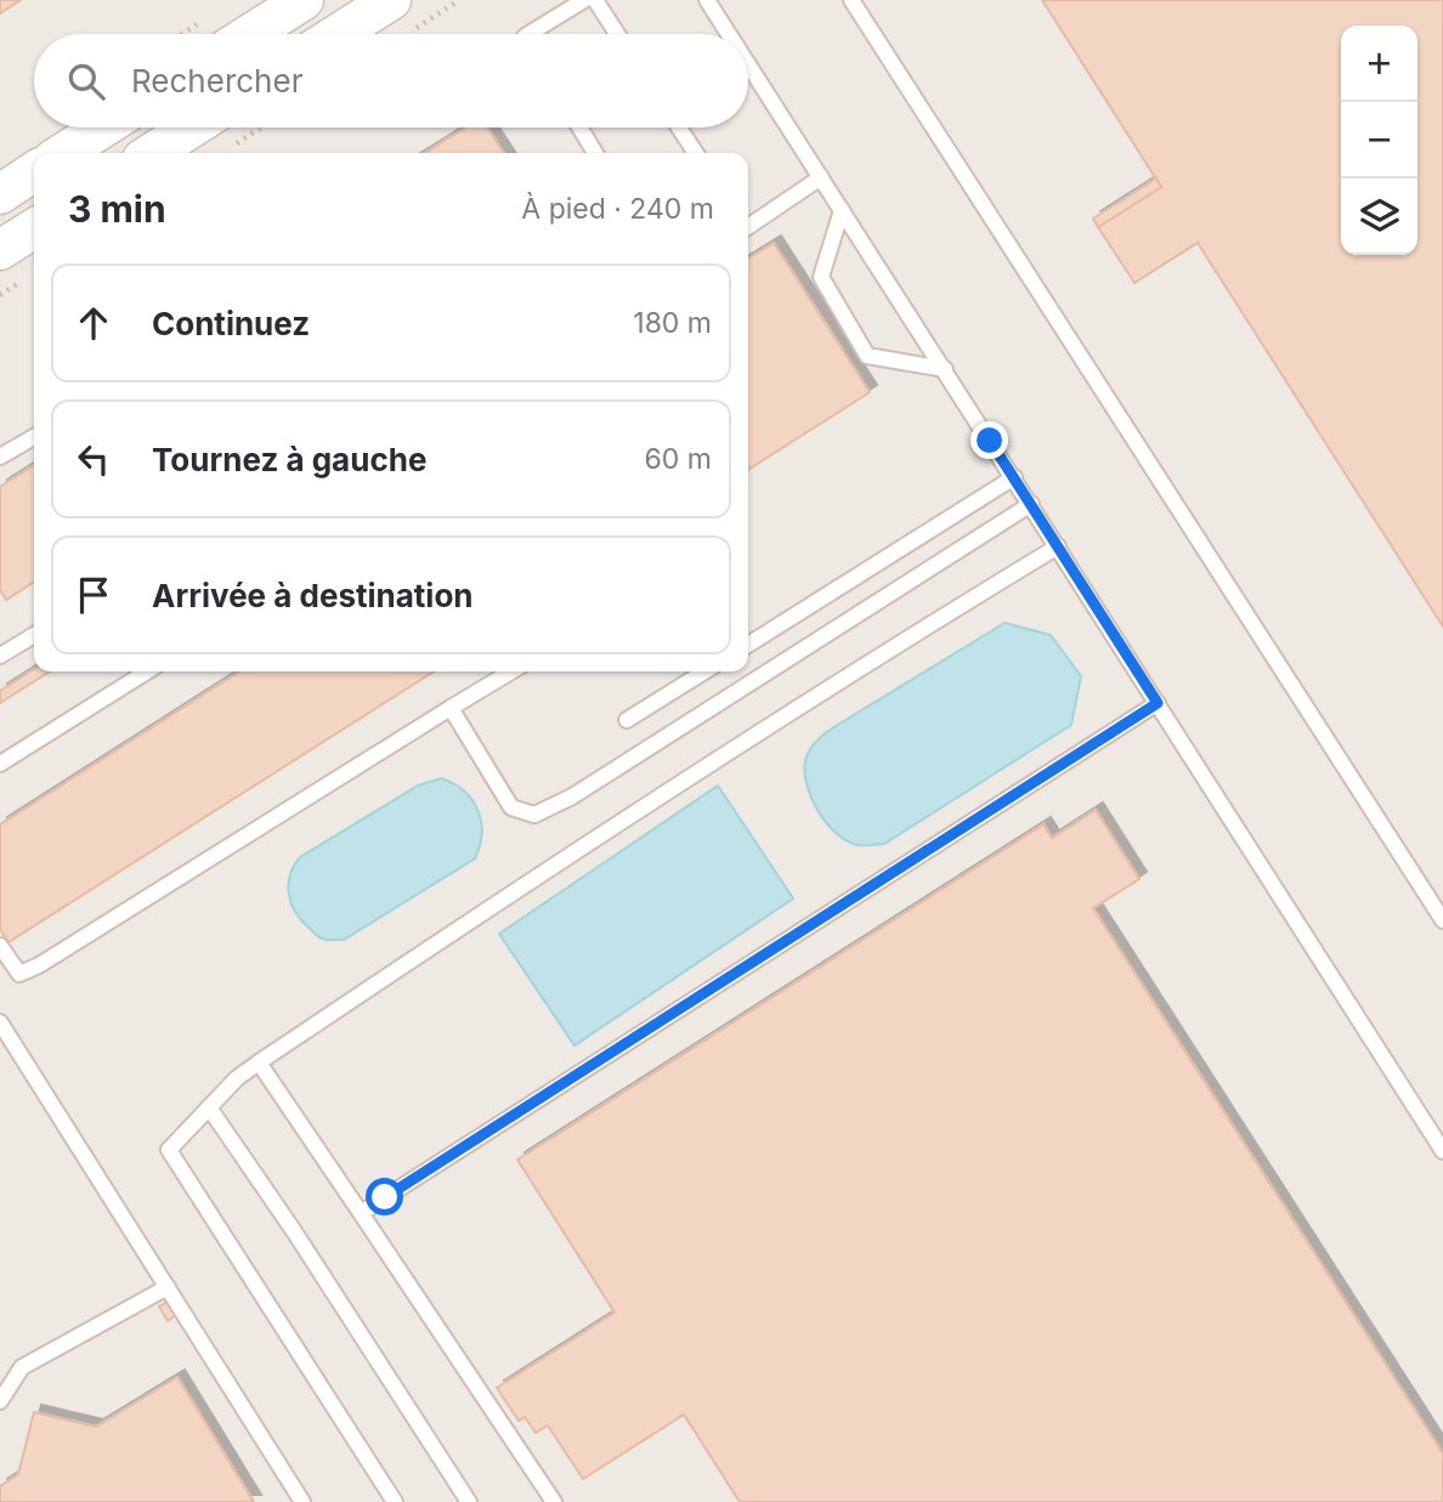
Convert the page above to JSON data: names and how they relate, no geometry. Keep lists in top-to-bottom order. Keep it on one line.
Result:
{"page":{"map_buttons":["+","−"],"search":"Rechercher","heading":["3 min","À pied · 240 m"],"list":[["Continuez","180 m"],["Tournez à gauche","60 m"],"Arrivée à destination"]}}
